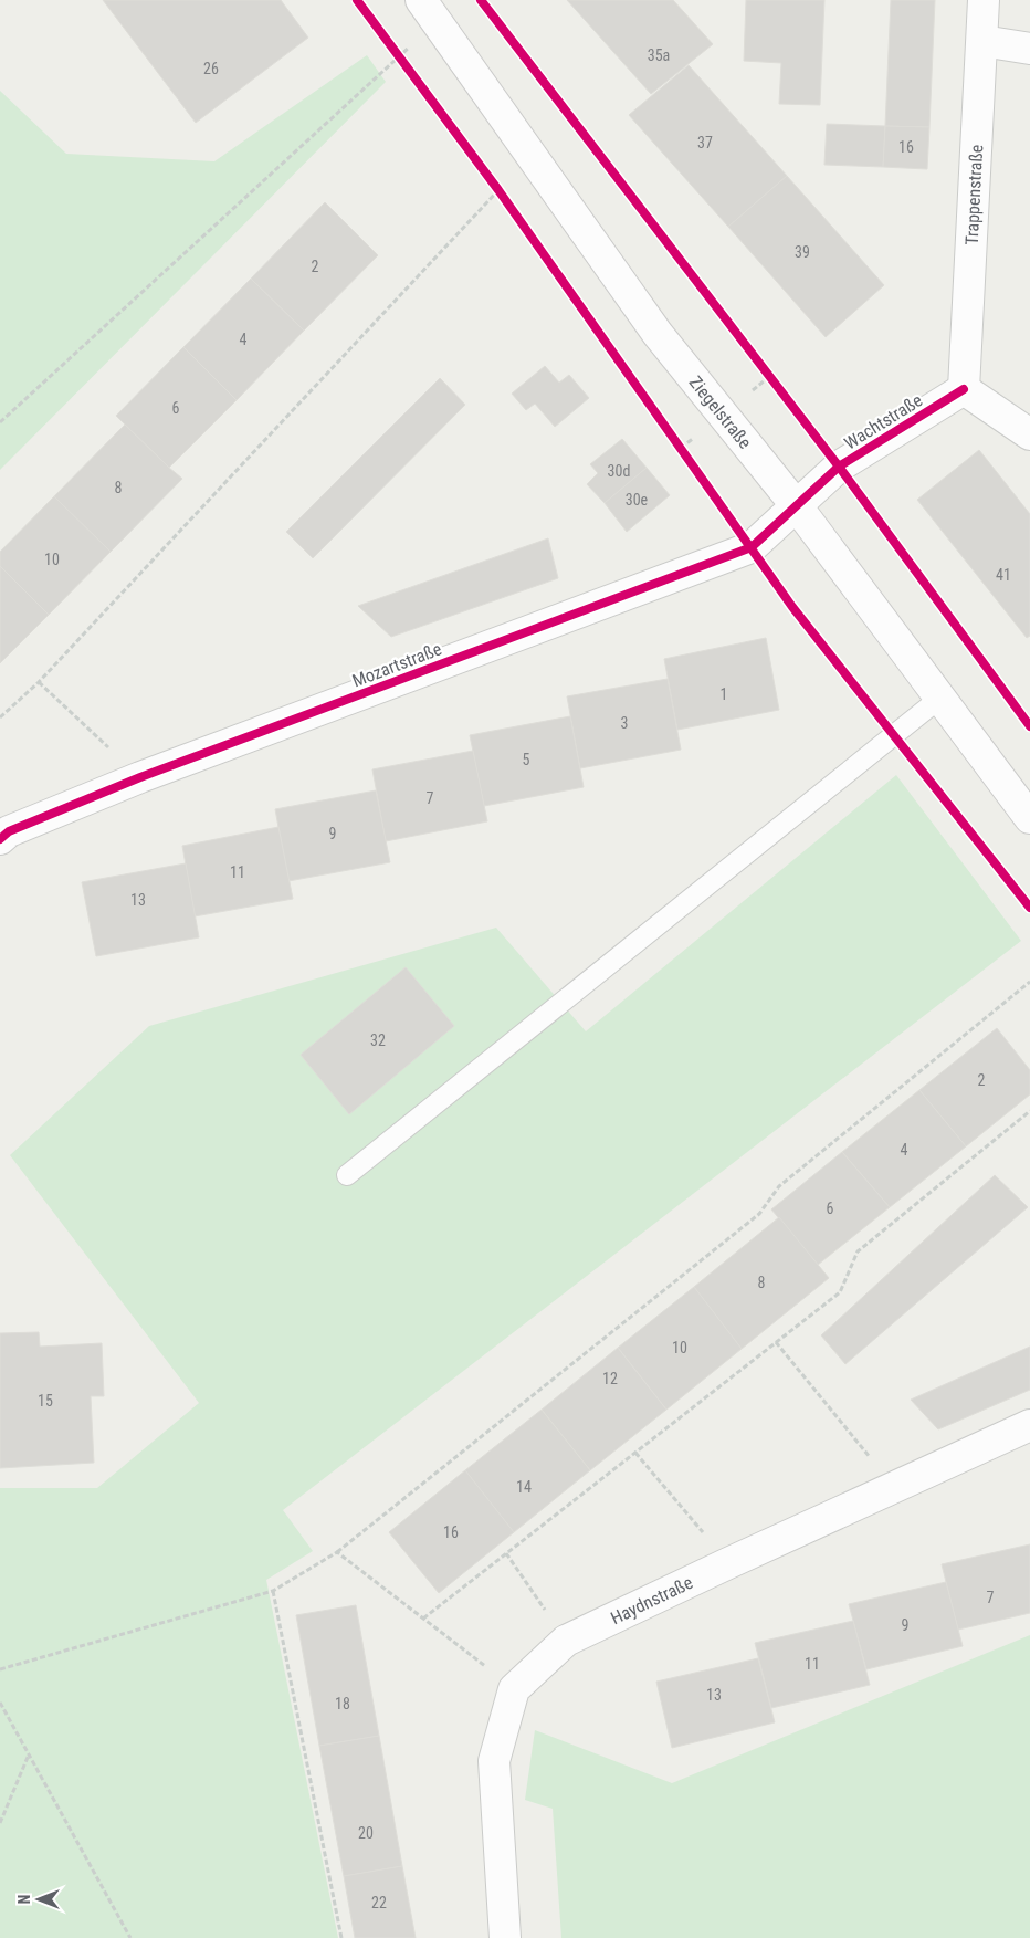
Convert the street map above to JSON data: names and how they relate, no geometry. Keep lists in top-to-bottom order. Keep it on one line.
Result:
{"streets":{"street":["Trappenstraße","Ziegelstraße","Wachtstraße","Mozartstraße","Haydnstraße"]},"crossings":[["Trappenstraße","Wachtstraße"],["Ziegelstraße","Wachtstraße"],["Ziegelstraße","Mozartstraße"],["Wachtstraße","Mozartstraße"]],"house_numbers":["35a","26","37","16","39","2","4","6","30d","8","30e","10","41","1","3","5","7","9","11","13","32","2","4","6","8","10","12","15","14","16","7","9","11","13","18","20","22"],"north":"left"}
